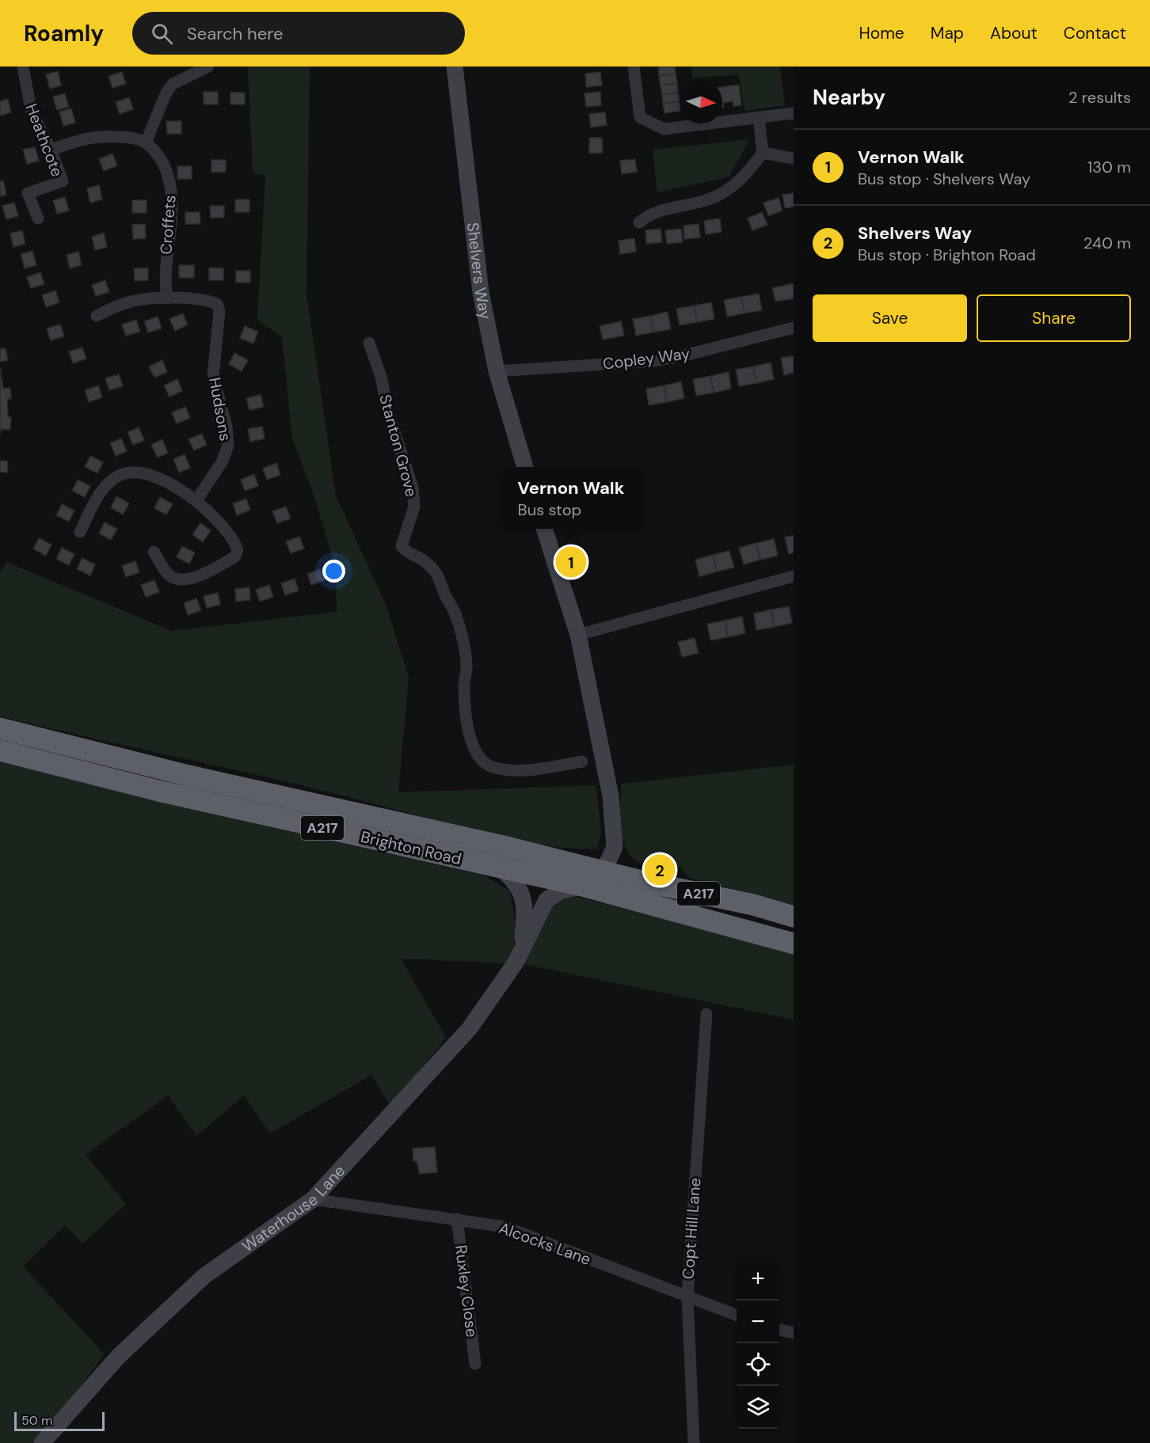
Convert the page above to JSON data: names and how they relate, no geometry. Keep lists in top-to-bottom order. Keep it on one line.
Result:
{"streets":{"highway":["A217","Brighton Road"],"street":["Heathcote","Croffets","Shelvers Way","Copley Way","Hudsons","Stanton Grove","Waterhouse Lane","Copt Hill Lane","Alcocks Lane","Ruxley Close"]},"crossings":[["Croffets","Hudsons"],["Shelvers Way","Copley Way"],["Brighton Road","Waterhouse Lane"],["Waterhouse Lane","Alcocks Lane"],["Copt Hill Lane","Alcocks Lane"],["Alcocks Lane","Ruxley Close"]],"scale_bar":"50 m","north":"right","page":{"header":"Roamly","search":"Search here","nav":["Home","Map","About","Contact"],"heading":["Nearby","2 results"],"list":[{"mark":"1","name":"Vernon Walk","note":"Bus stop · Shelvers Way","value":"130 m"},{"mark":"2","name":"Shelvers Way","note":"Bus stop · Brighton Road","value":"240 m"}],"buttons":["Save","Share"],"popup":["Vernon Walk","Bus stop"],"pins":["1","2"],"map_buttons":["+","−"],"scale":"50 m"}}
